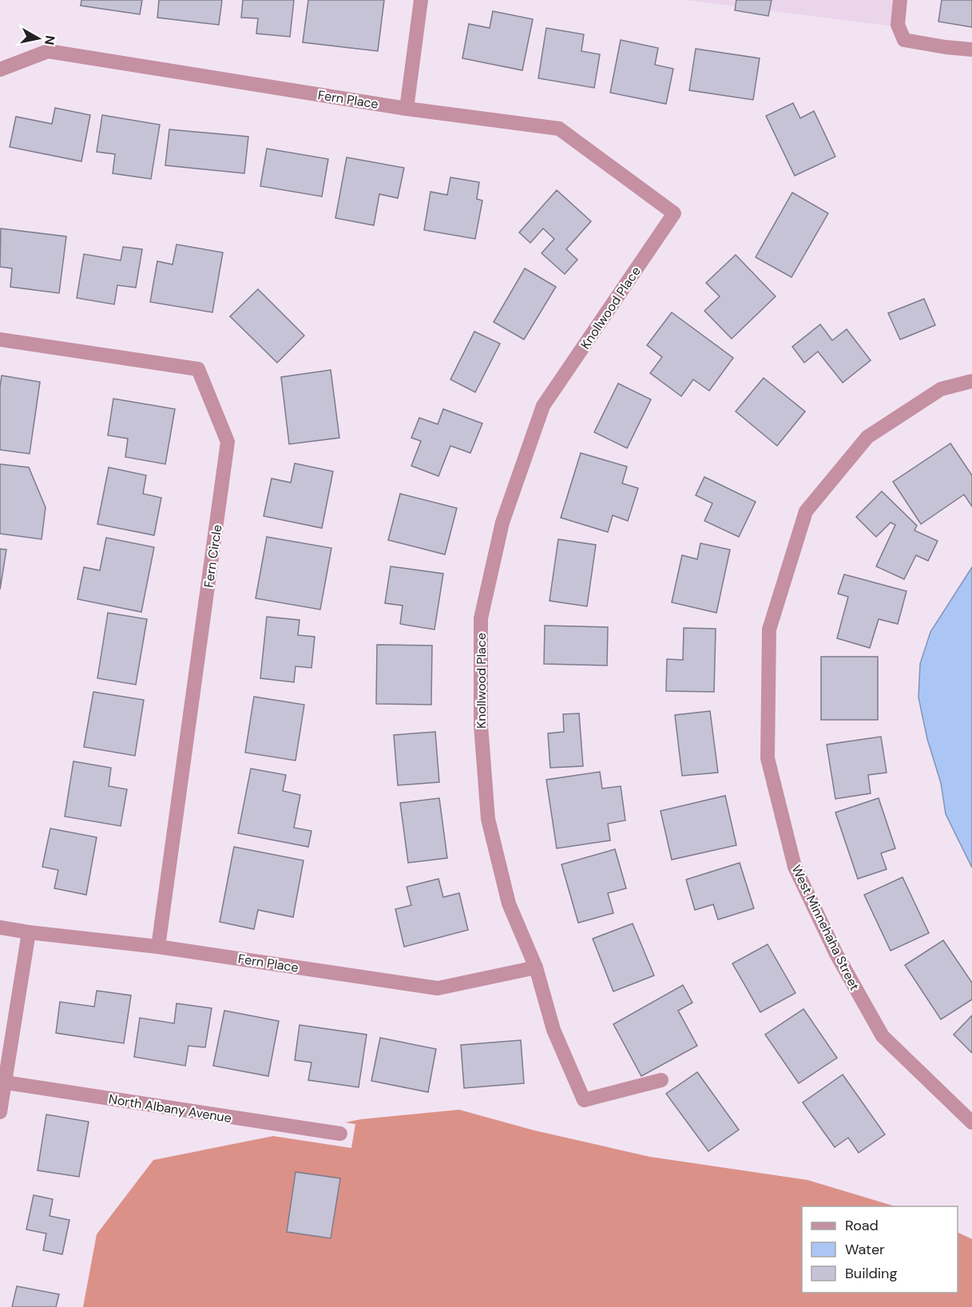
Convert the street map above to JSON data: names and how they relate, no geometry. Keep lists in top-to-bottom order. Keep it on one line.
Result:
{"streets":{"street":["Fern Place","Knollwood Place","Fern Circle","West Minnehaha Street","North Albany Avenue"]},"crossings":[["Fern Place","Knollwood Place"],["Fern Place","Fern Circle"]],"legend":["Road","Water","Building"],"north":"right"}
